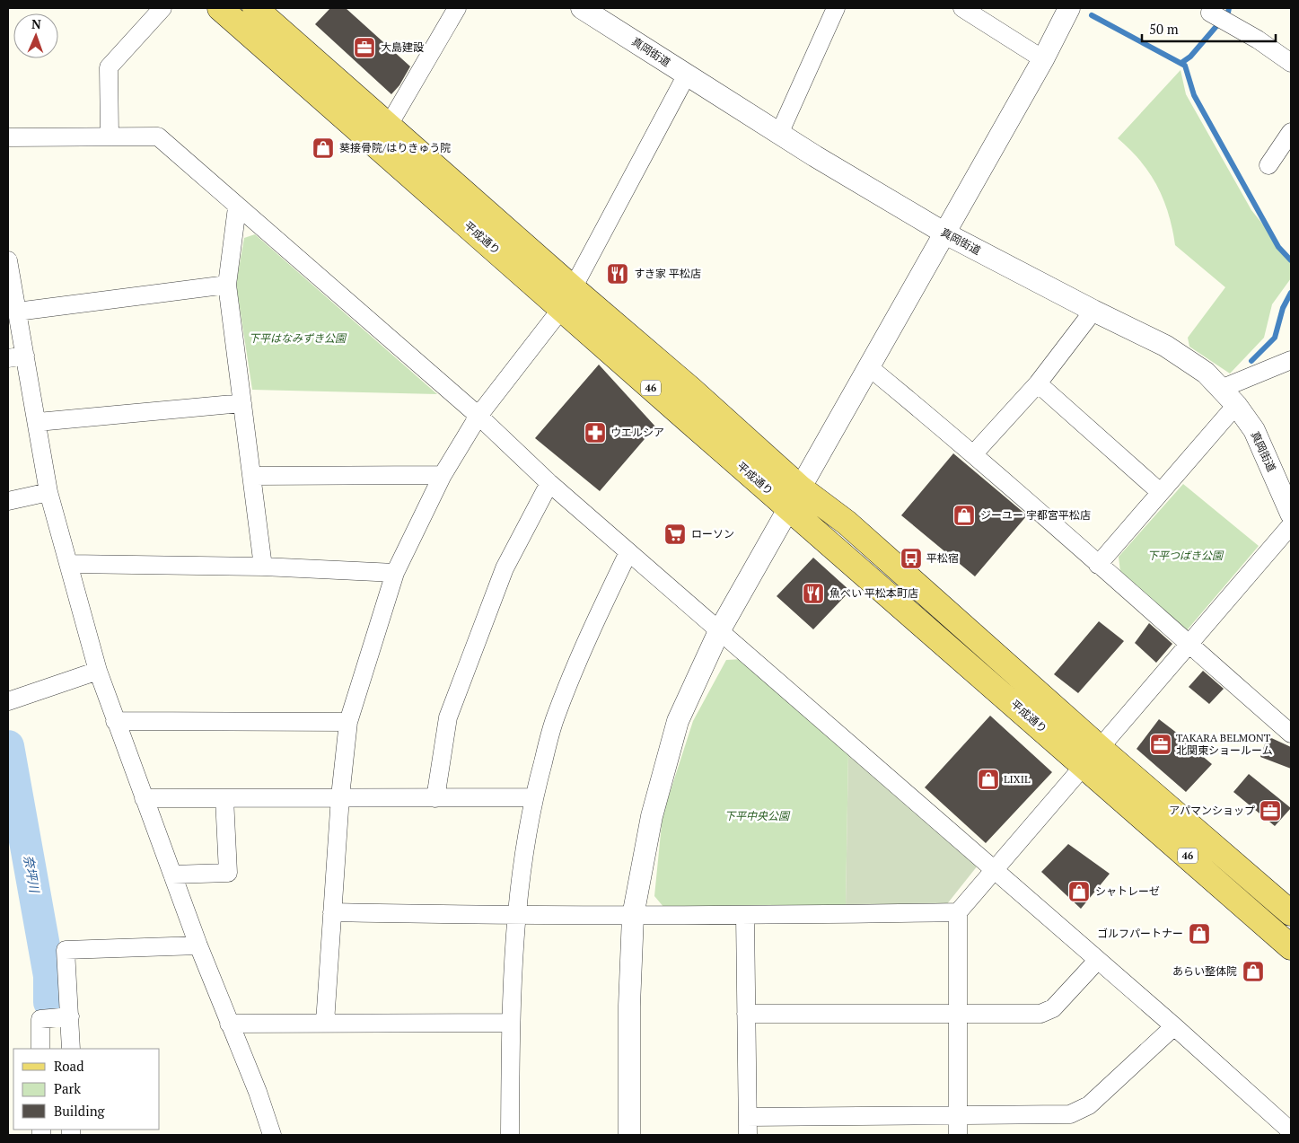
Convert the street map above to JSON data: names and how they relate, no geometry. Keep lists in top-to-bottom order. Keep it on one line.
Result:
{"streets":{"main road":["平成通り","46"],"street":["真岡街道"]},"water":["奈坪川"],"parks":["下平はなみずき公園","下平つばき公園","下平中央公園"],"places":{"office":["大島建設","TAKARA BELMONT 北関東ショールーム","アパマンショップ"],"shop":["葵接骨院/はりきゅう院","ジーユー 宇都宮平松店","LIXIL","シャトレーゼ","ゴルフパートナー","あらい整体院"],"restaurant":["すき家 平松店","魚べい 平松本町店"],"pharmacy":["ウエルシア"],"supermarket":["ローソン"],"bus stop":["平松宿"]},"legend":["Road","Park","Building"],"scale_bar":"50 m","north":"top"}
